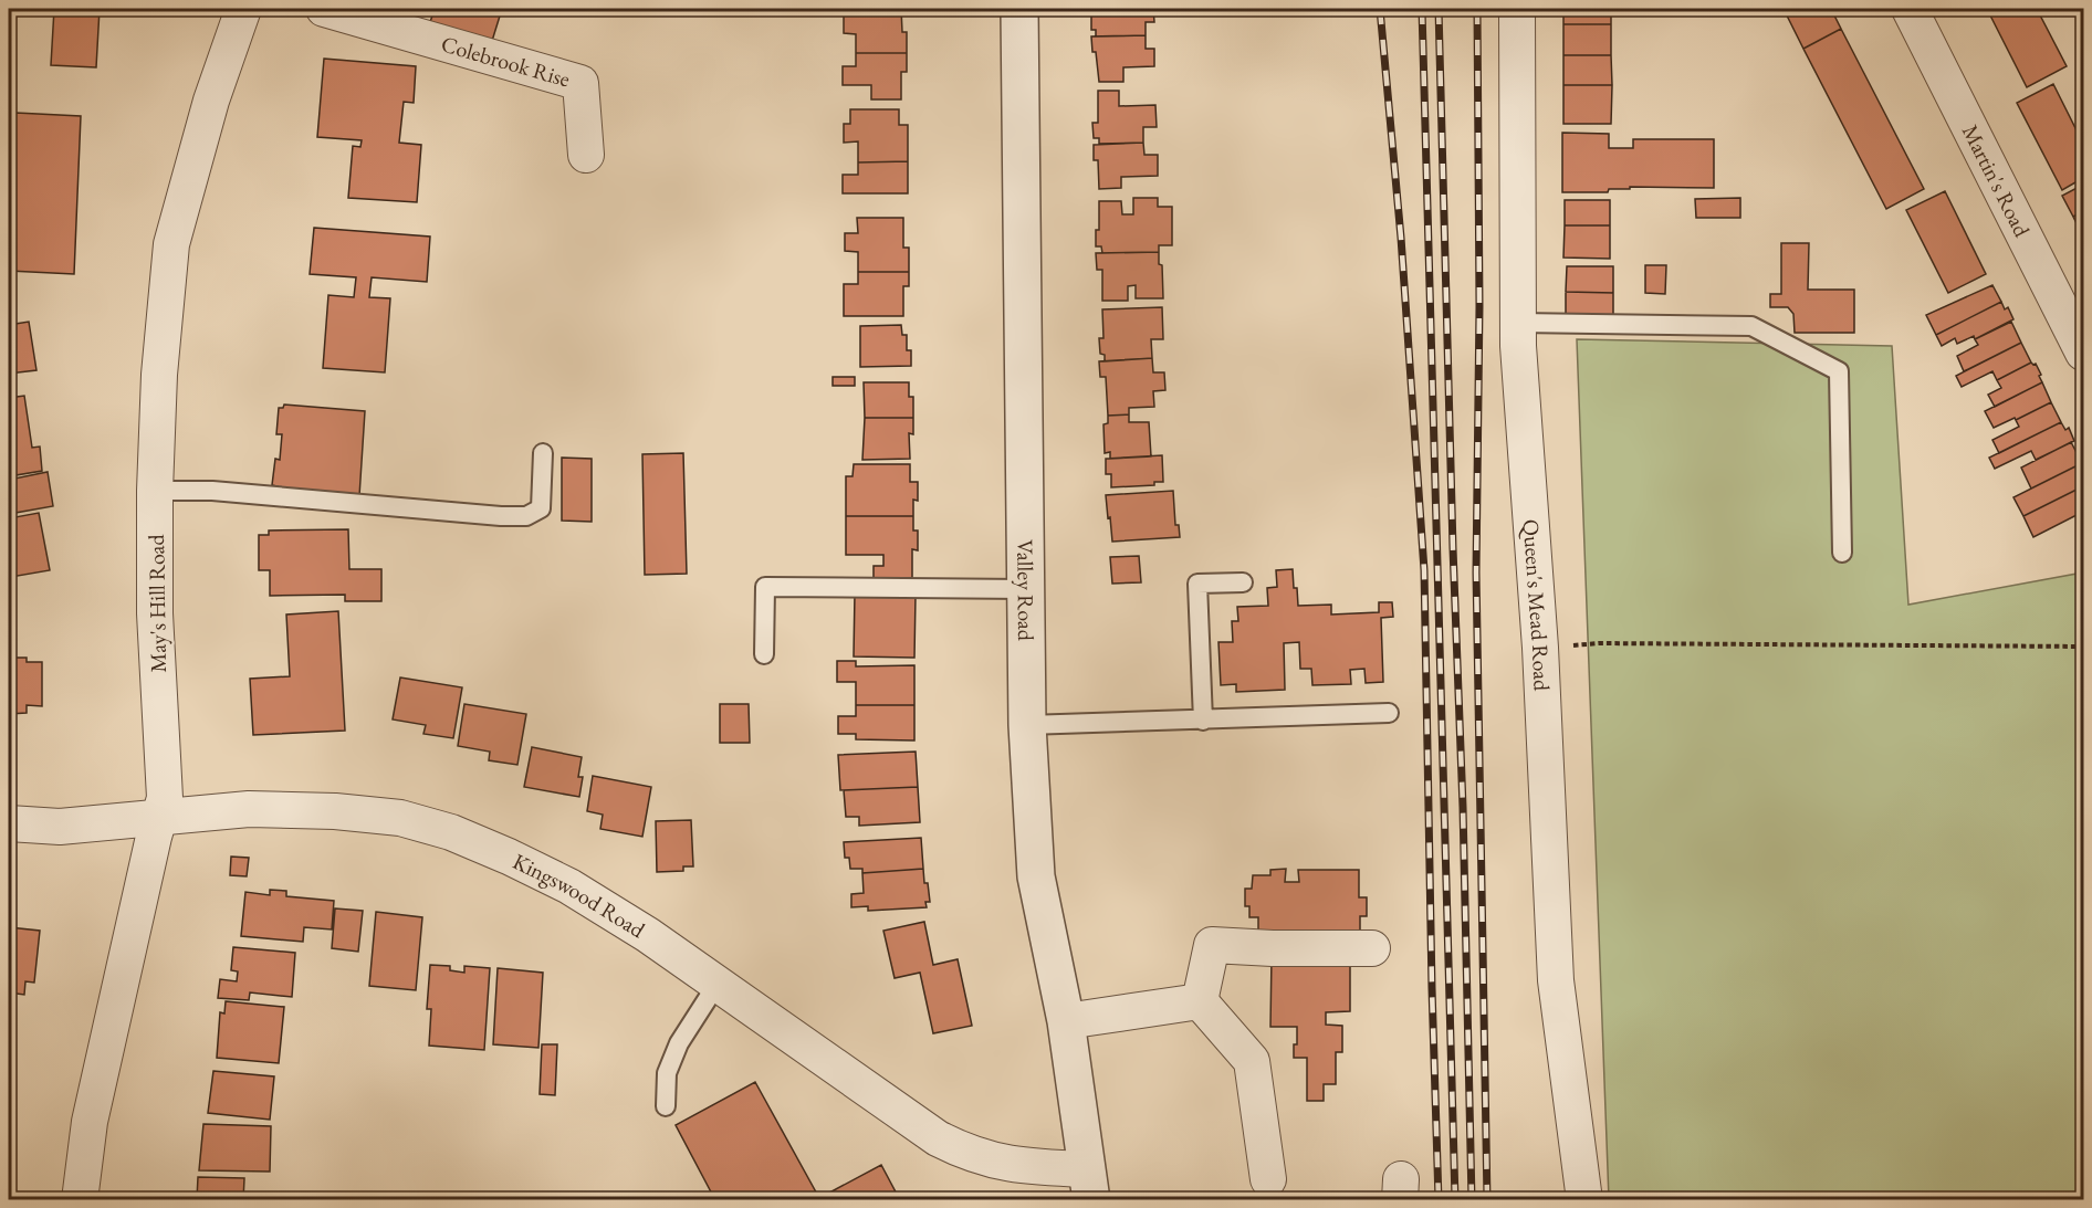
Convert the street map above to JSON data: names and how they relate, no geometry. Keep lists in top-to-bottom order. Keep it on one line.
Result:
{"streets":{"street":["Colebrook Rise","Martin's Road","Valley Road","May's Hill Road","Queen's Mead Road","Kingswood Road"]},"crossings":[["Valley Road","Kingswood Road"],["May's Hill Road","Kingswood Road"]]}
